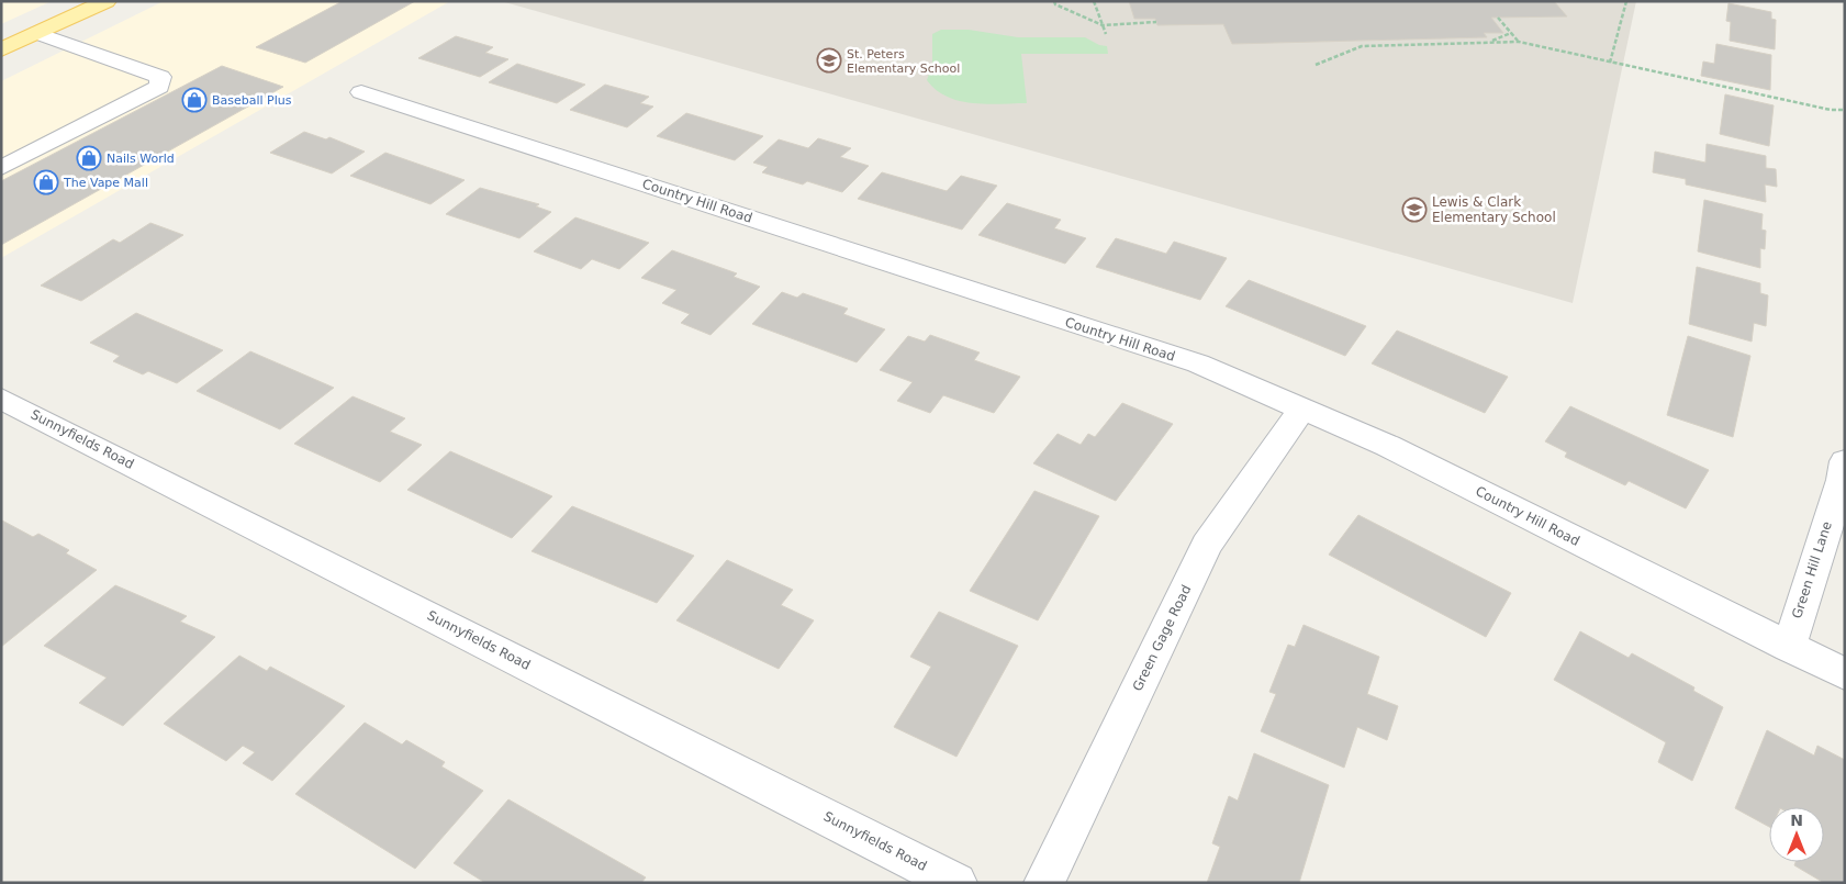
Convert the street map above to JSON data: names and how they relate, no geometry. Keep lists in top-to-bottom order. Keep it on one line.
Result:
{"streets":{"street":["Country Hill Road","Sunnyfields Road","Green Hill Lane","Green Gage Road"]},"crossings":[["Country Hill Road","Green Hill Lane"],["Country Hill Road","Green Gage Road"]],"places":{"school or university":["St. Peters Elementary School","Lewis & Clark Elementary School"],"shop":["Baseball Plus","Nails World","The Vape Mall"]},"north":"top"}
